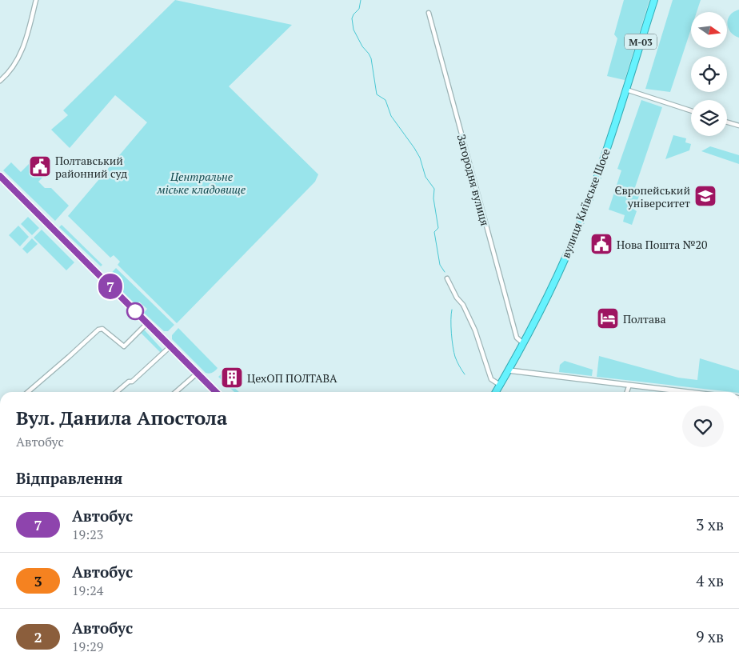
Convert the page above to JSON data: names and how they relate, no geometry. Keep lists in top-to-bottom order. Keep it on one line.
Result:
{"streets":{"highway":["М-03","вулиця Київське Шосе"],"street":["Загородня вулиця"]},"crossings":[["Загородня вулиця","вулиця Київське Шосе"]],"parks":["Центральне міське кладовище"],"places":{"public building":["Полтавський районний суд","Нова Пошта №20"],"school or university":["Європейський університет"],"hotel":["Полтава"],"building":["ЦехОП ПОЛТАВА"]},"lines":["bus line 7"],"north":"right","page":{"on_map":"7","heading":[["Вул. Данила Апостола","Автобус"],"Відправлення"],"list":[{"mark":"7","name":"Автобус","note":"19:23","value":"3 хв"},{"mark":"3","name":"Автобус","note":"19:24","value":"4 хв"},{"mark":"2","name":"Автобус","note":"19:29","value":"9 хв"}]}}
